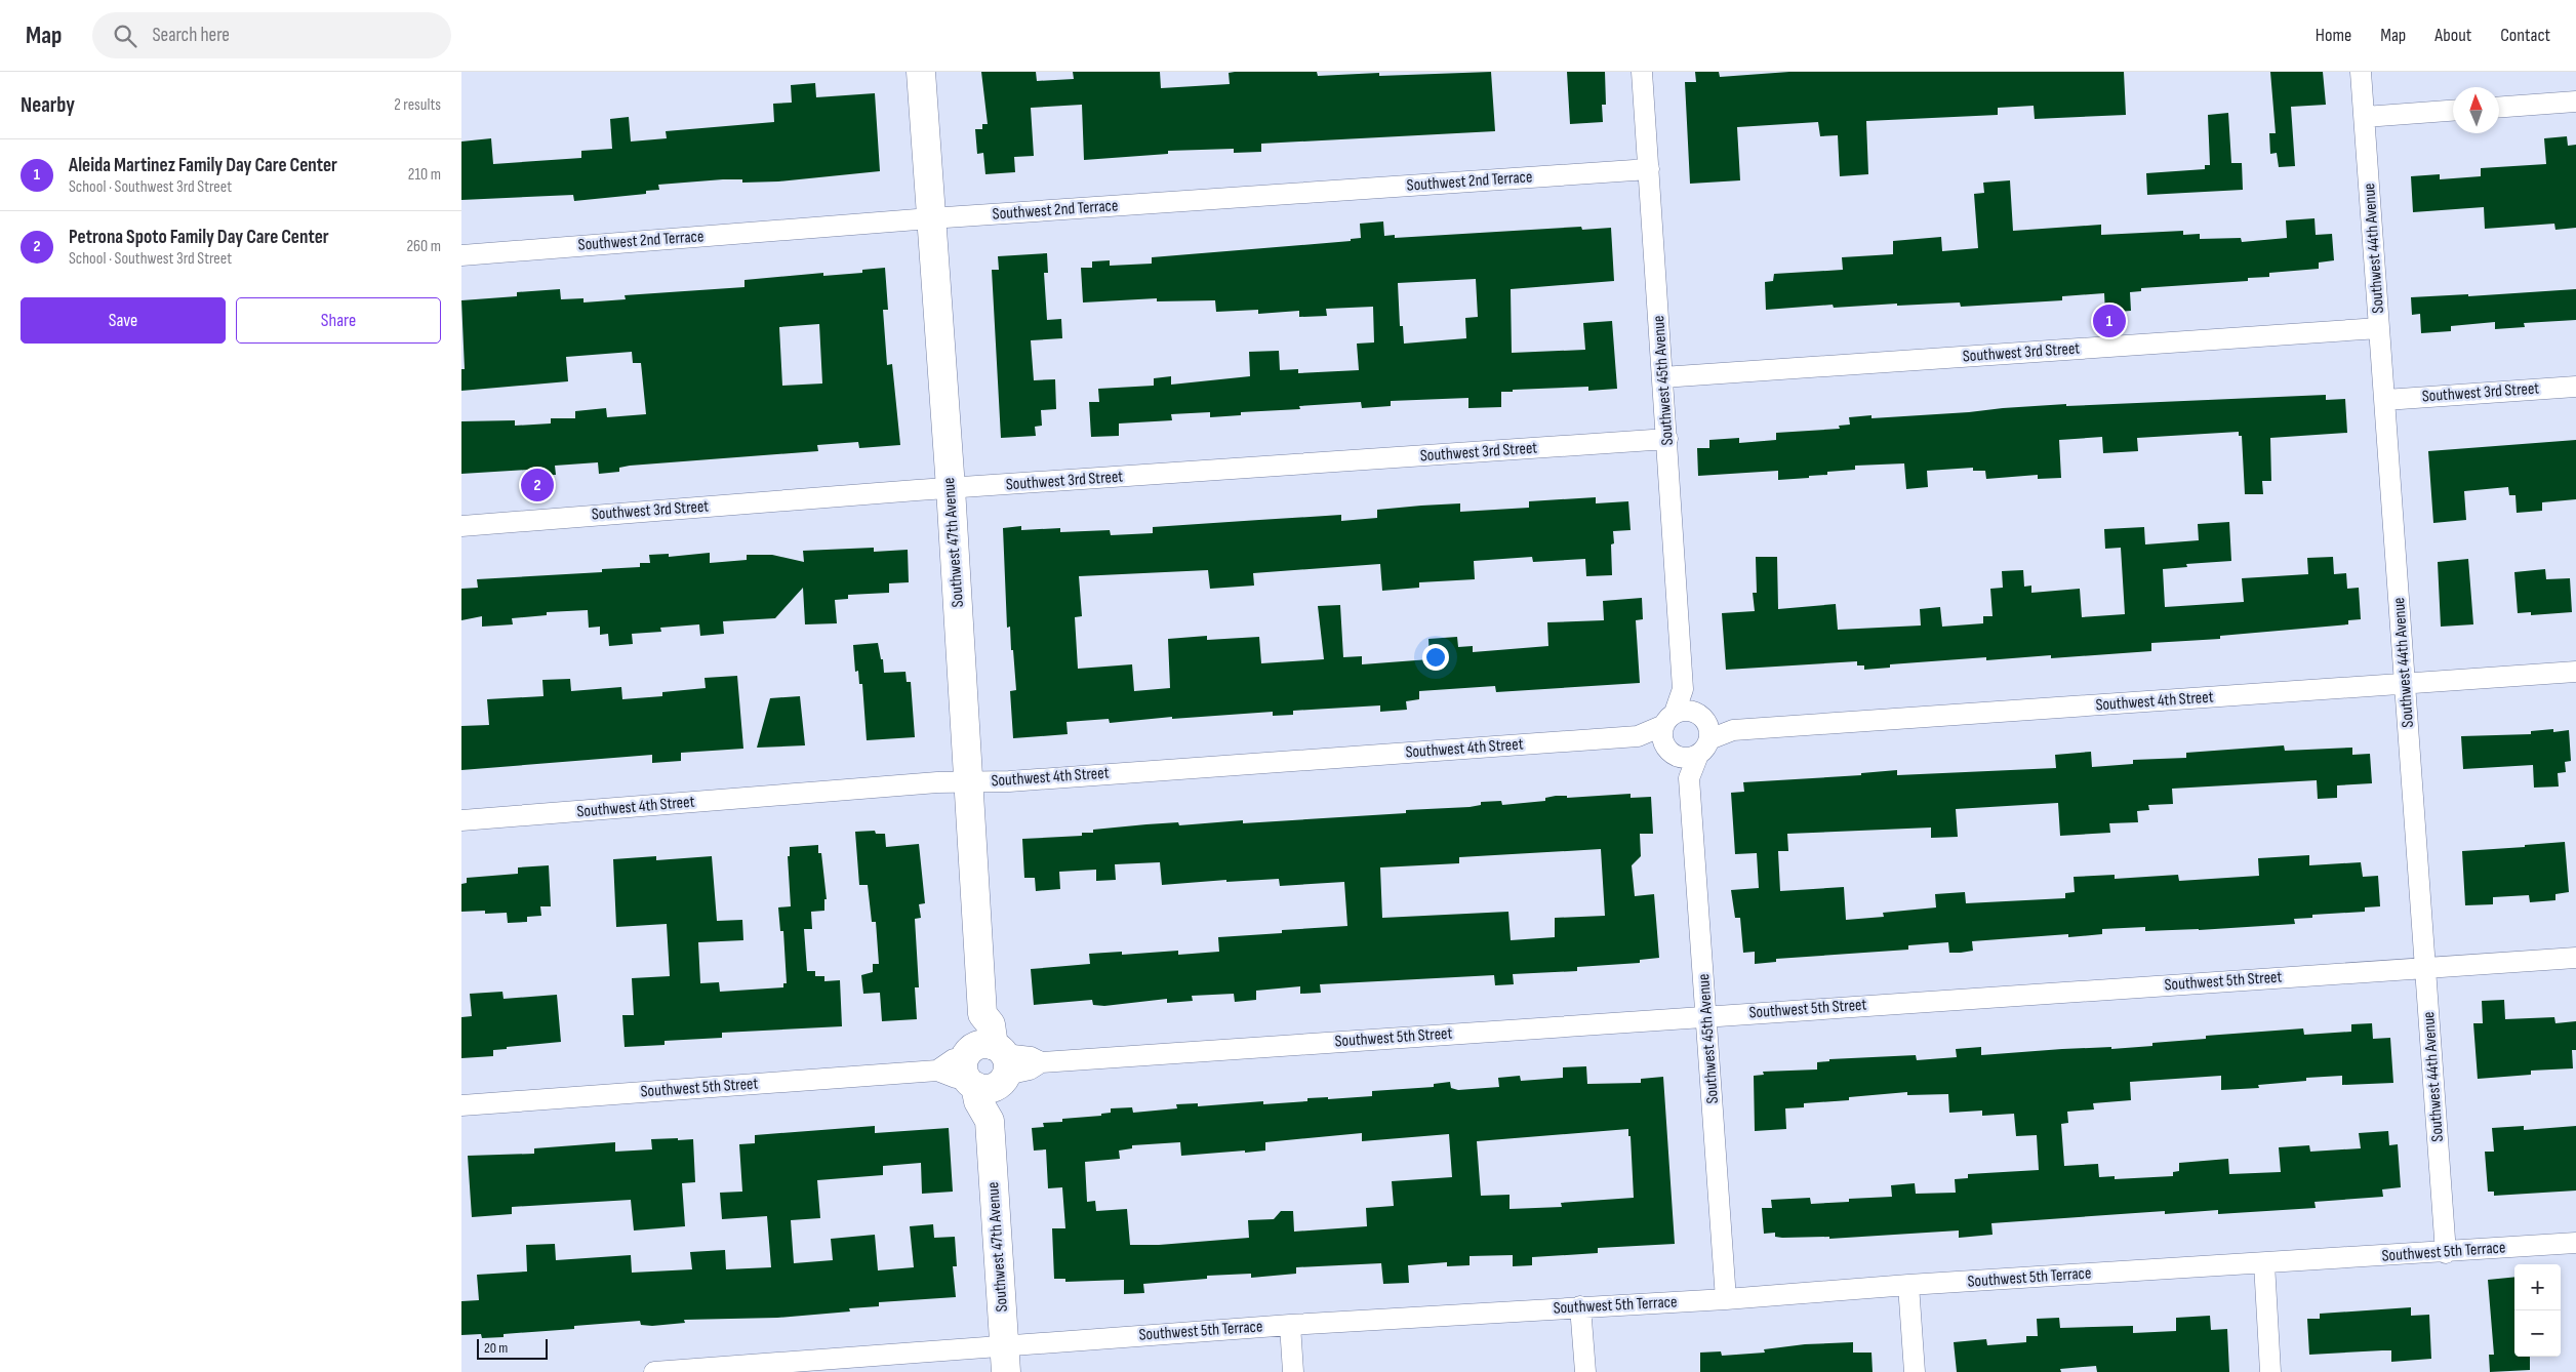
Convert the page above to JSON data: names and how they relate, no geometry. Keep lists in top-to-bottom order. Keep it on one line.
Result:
{"streets":{"street":["Southwest 2nd Terrace","Southwest 44th Avenue","Southwest 3rd Street","Southwest 45th Avenue","Southwest 47th Avenue","Southwest 4th Street","Southwest 5th Street","Southwest 5th Terrace"]},"crossings":[["Southwest 2nd Terrace","Southwest 45th Avenue"],["Southwest 2nd Terrace","Southwest 47th Avenue"],["Southwest 44th Avenue","Southwest 3rd Street"],["Southwest 44th Avenue","Southwest 4th Street"],["Southwest 44th Avenue","Southwest 5th Street"],["Southwest 44th Avenue","Southwest 5th Terrace"],["Southwest 3rd Street","Southwest 45th Avenue"],["Southwest 3rd Street","Southwest 47th Avenue"],["Southwest 45th Avenue","Southwest 4th Street"],["Southwest 45th Avenue","Southwest 5th Street"],["Southwest 45th Avenue","Southwest 5th Terrace"],["Southwest 47th Avenue","Southwest 4th Street"],["Southwest 47th Avenue","Southwest 5th Street"],["Southwest 47th Avenue","Southwest 5th Terrace"]],"scale_bar":"20 m","north":"top","page":{"header":"Map","search":"Search here","nav":["Home","Map","About","Contact"],"heading":["Nearby","2 results"],"list":[{"mark":"1","name":"Aleida Martinez Family Day Care Center","note":"School · Southwest 3rd Street","value":"210 m"},{"mark":"2","name":"Petrona Spoto Family Day Care Center","note":"School · Southwest 3rd Street","value":"260 m"}],"buttons":["Save","Share"],"pins":["1","2"],"map_buttons":["+","−"],"scale":"20 m"}}
